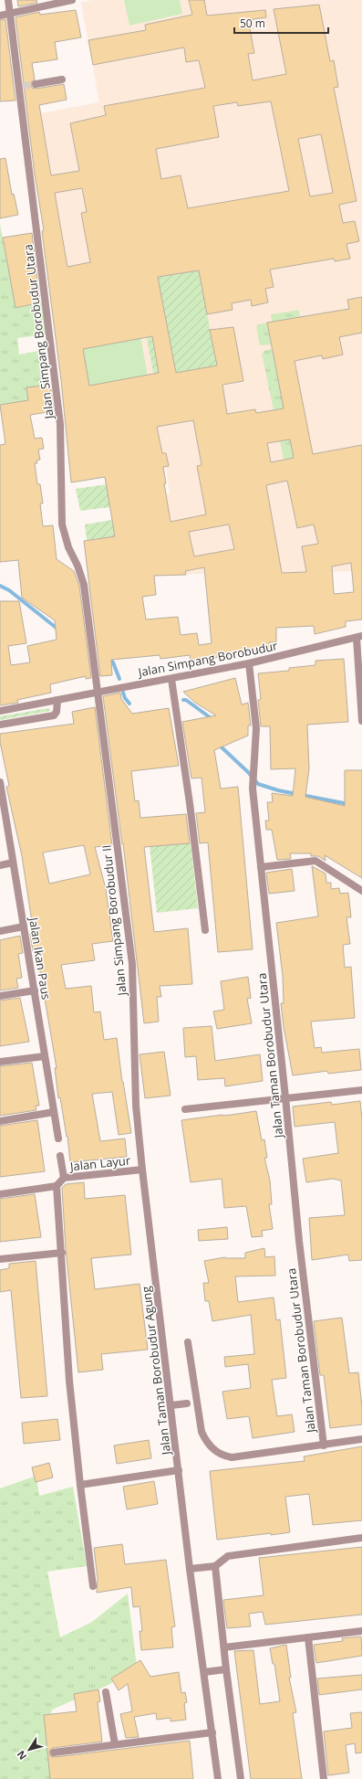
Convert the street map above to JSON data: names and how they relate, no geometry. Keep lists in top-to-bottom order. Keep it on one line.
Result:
{"streets":{"street":["Jalan Simpang Borobudur Utara","Jalan Simpang Borobudur","Jalan Simpang Borobudur II","Jalan Ikan Paus","Jalan Taman Borobudur Utara","Jalan Layur","Jalan Taman Borobudur Agung"]},"crossings":[["Jalan Simpang Borobudur Utara","Jalan Simpang Borobudur II"],["Jalan Simpang Borobudur","Jalan Simpang Borobudur II"],["Jalan Simpang Borobudur","Jalan Taman Borobudur Utara"],["Jalan Simpang Borobudur II","Jalan Layur"],["Jalan Simpang Borobudur II","Jalan Taman Borobudur Agung"],["Jalan Layur","Jalan Taman Borobudur Agung"]],"scale_bar":"50 m","north":"bottom left"}
